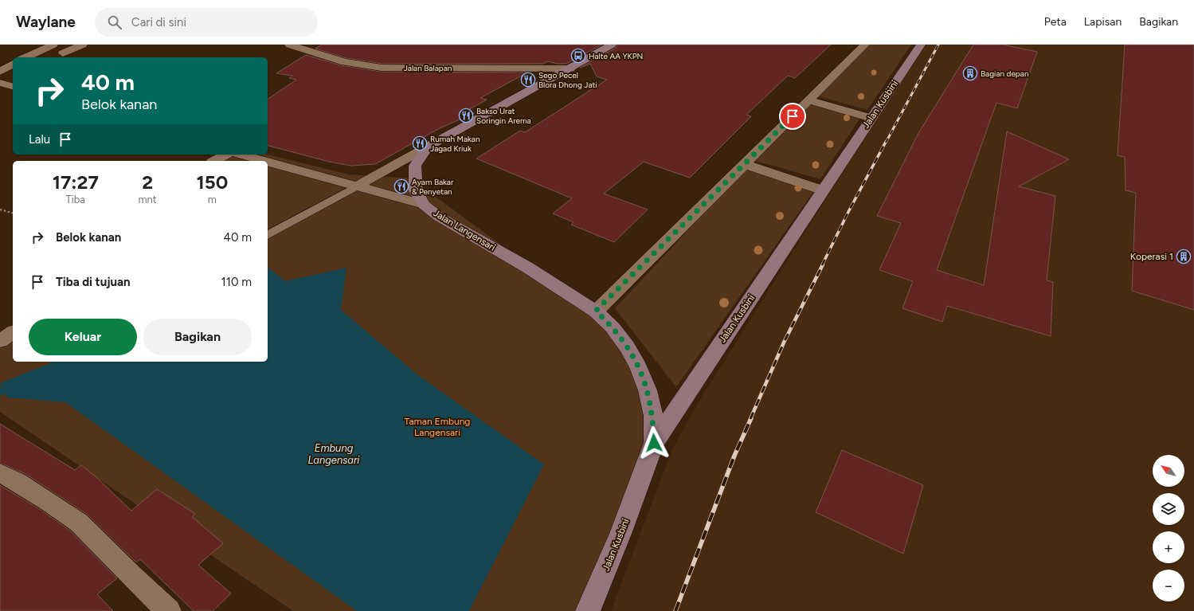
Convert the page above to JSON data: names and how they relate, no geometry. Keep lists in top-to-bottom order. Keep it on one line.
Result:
{"streets":{"main road":["Jalan Kusbini","Jalan Langensari"],"street":["Jalan Balapan"]},"crossings":[["Jalan Balapan","Jalan Langensari"],["Jalan Kusbini","Jalan Langensari"]],"water":["Embung Langensari"],"parks":["Taman Embung Langensari"],"places":{"bus stop":["Halte AA YKPN"],"building":["Bagian depan","Koperasi 1"],"restaurant":["Sego Pecel Blora Dhong Jati","Bakso Urat Soringin Arema","Rumah Makan Jagad Kriuk","Ayam Bakar & Penyetan"]},"north":"top left","page":{"header":"Waylane","search":"Cari di sini","nav":["Peta","Lapisan","Bagikan"],"turn":["40 m","Belok kanan"],"then":"Lalu","eta":["17:27","Tiba","2","mnt","150","m"],"list":[{"name":"Belok kanan","value":"40 m"},{"name":"Tiba di tujuan","value":"110 m"}],"buttons":["Keluar","Bagikan"],"map_buttons":["+","−"]}}
